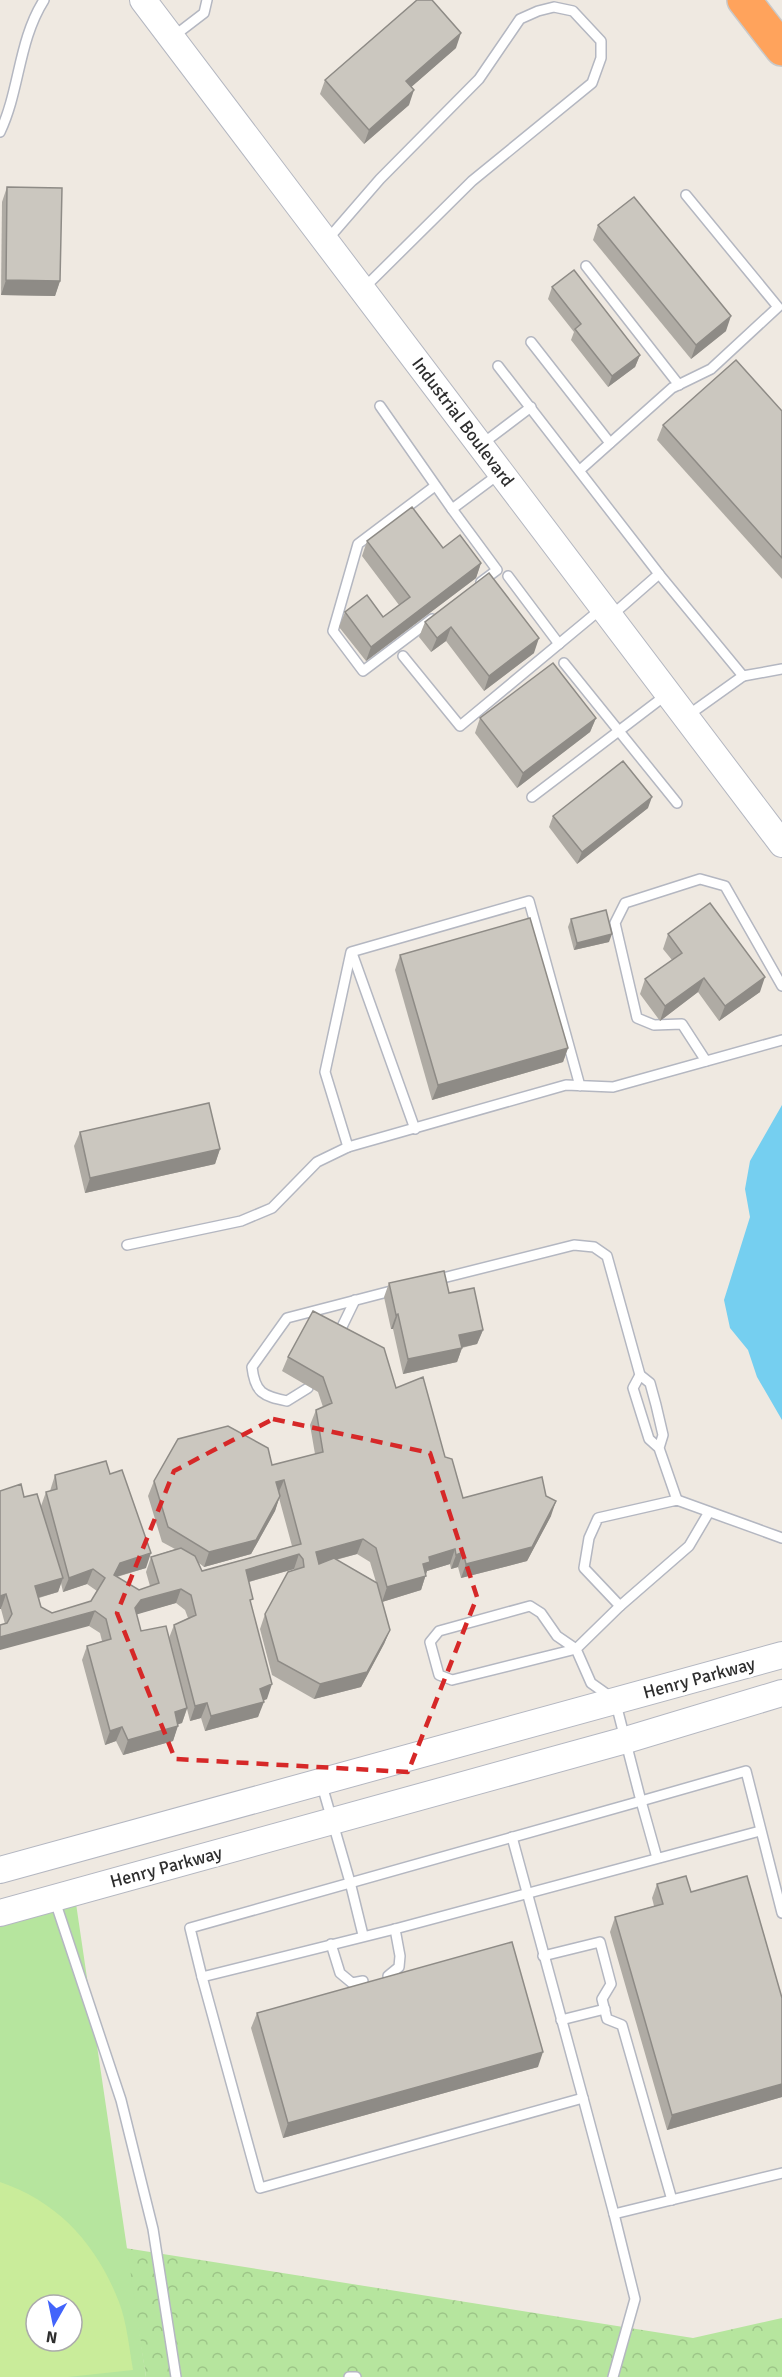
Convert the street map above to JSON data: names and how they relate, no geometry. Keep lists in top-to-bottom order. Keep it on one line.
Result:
{"streets":{"street":["Industrial Boulevard","Henry Parkway"]},"north":"bottom"}
